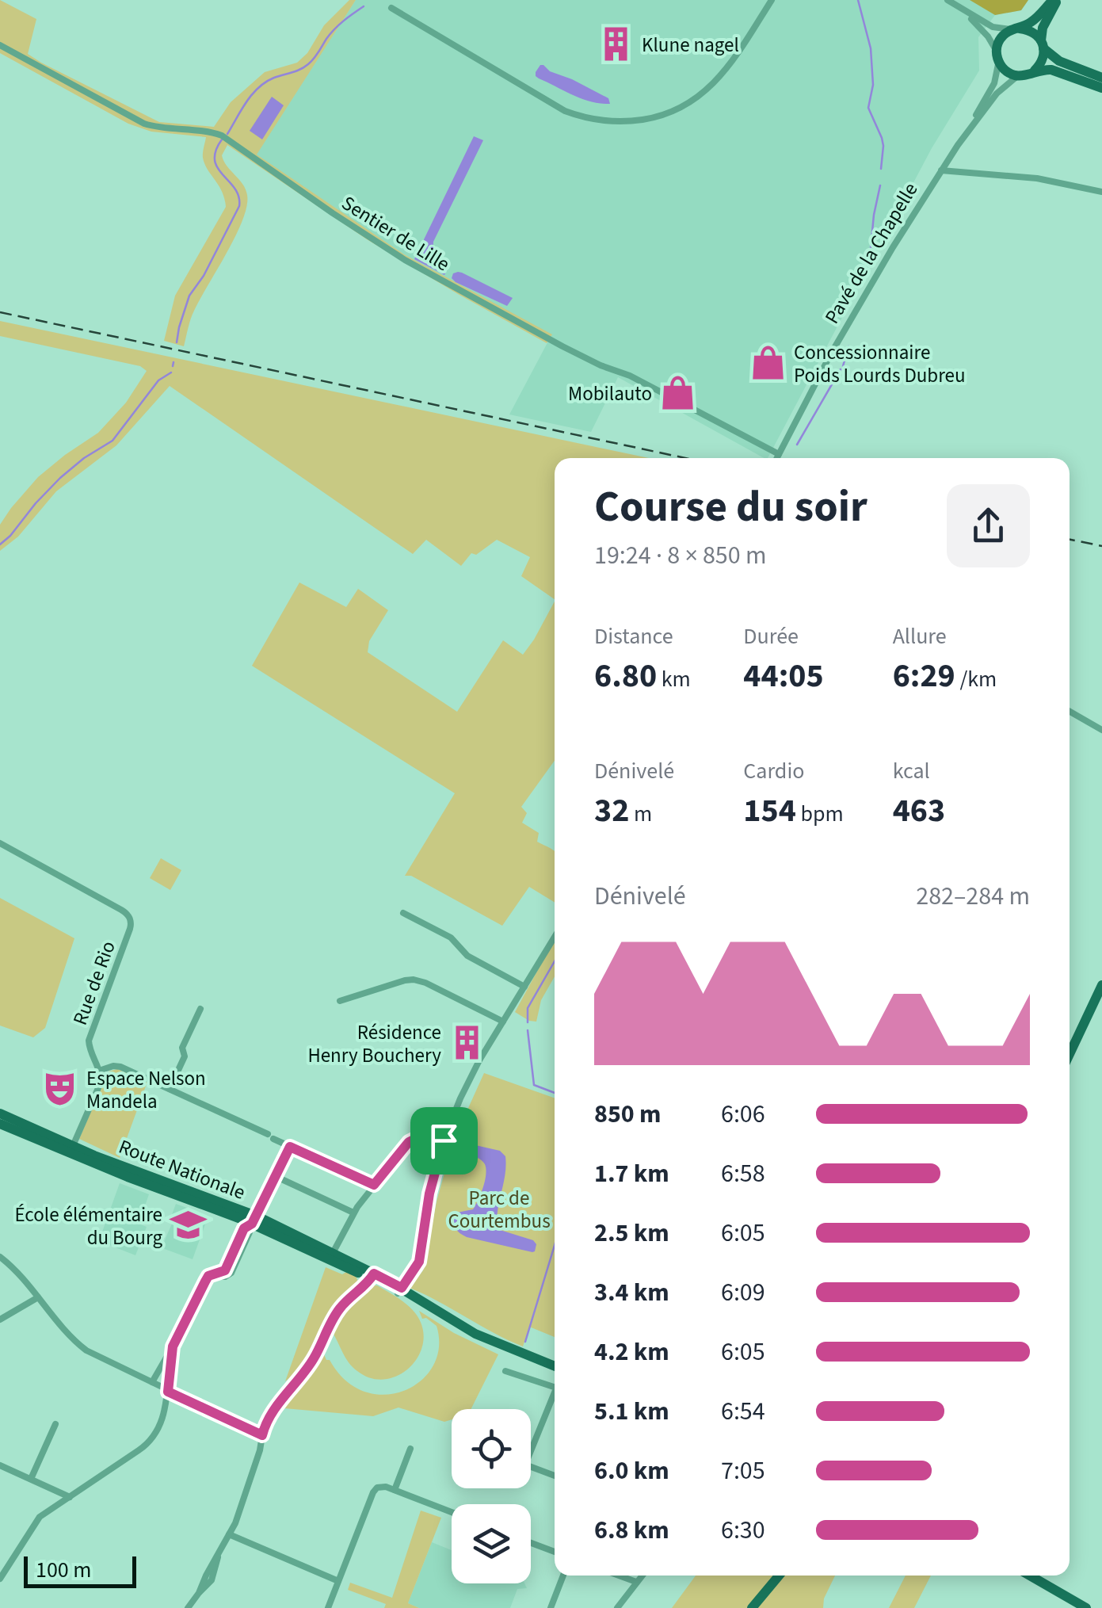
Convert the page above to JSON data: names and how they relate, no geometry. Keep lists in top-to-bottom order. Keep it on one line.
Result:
{"streets":{"main road":["Pavé de la Chapelle","Route Nationale"],"street":["Sentier de Lille","Rue de Rio"]},"crossings":[["Sentier de Lille","Pavé de la Chapelle"],["Rue de Rio","Route Nationale"]],"parks":["Parc de Courtembus"],"places":{"building":["Klune nagel","Résidence Henry Bouchery"],"shop":["Concessionnaire Poids Lourds Dubreu","Mobilauto"],"theatre":["Espace Nelson Mandela"],"school or university":["École élémentaire du Bourg"]},"scale_bar":"100 m","page":{"heading":["Course du soir","19:24 · 8 × 850 m"],"stats":[["Distance","6.80 km"],["Durée","44:05"],["Allure","6:29 /km"],["Dénivelé","32 m"],["Cardio","154 bpm"],["kcal","463"]],"chart":["Dénivelé","282–284 m"],"list":[{"name":"850 m","note":"6:06"},{"name":"1.7 km","note":"6:58"},{"name":"2.5 km","note":"6:05"},{"name":"3.4 km","note":"6:09"},{"name":"4.2 km","note":"6:05"},{"name":"5.1 km","note":"6:54"},{"name":"6.0 km","note":"7:05"},{"name":"6.8 km","note":"6:30"}],"scale":"100 m"}}
